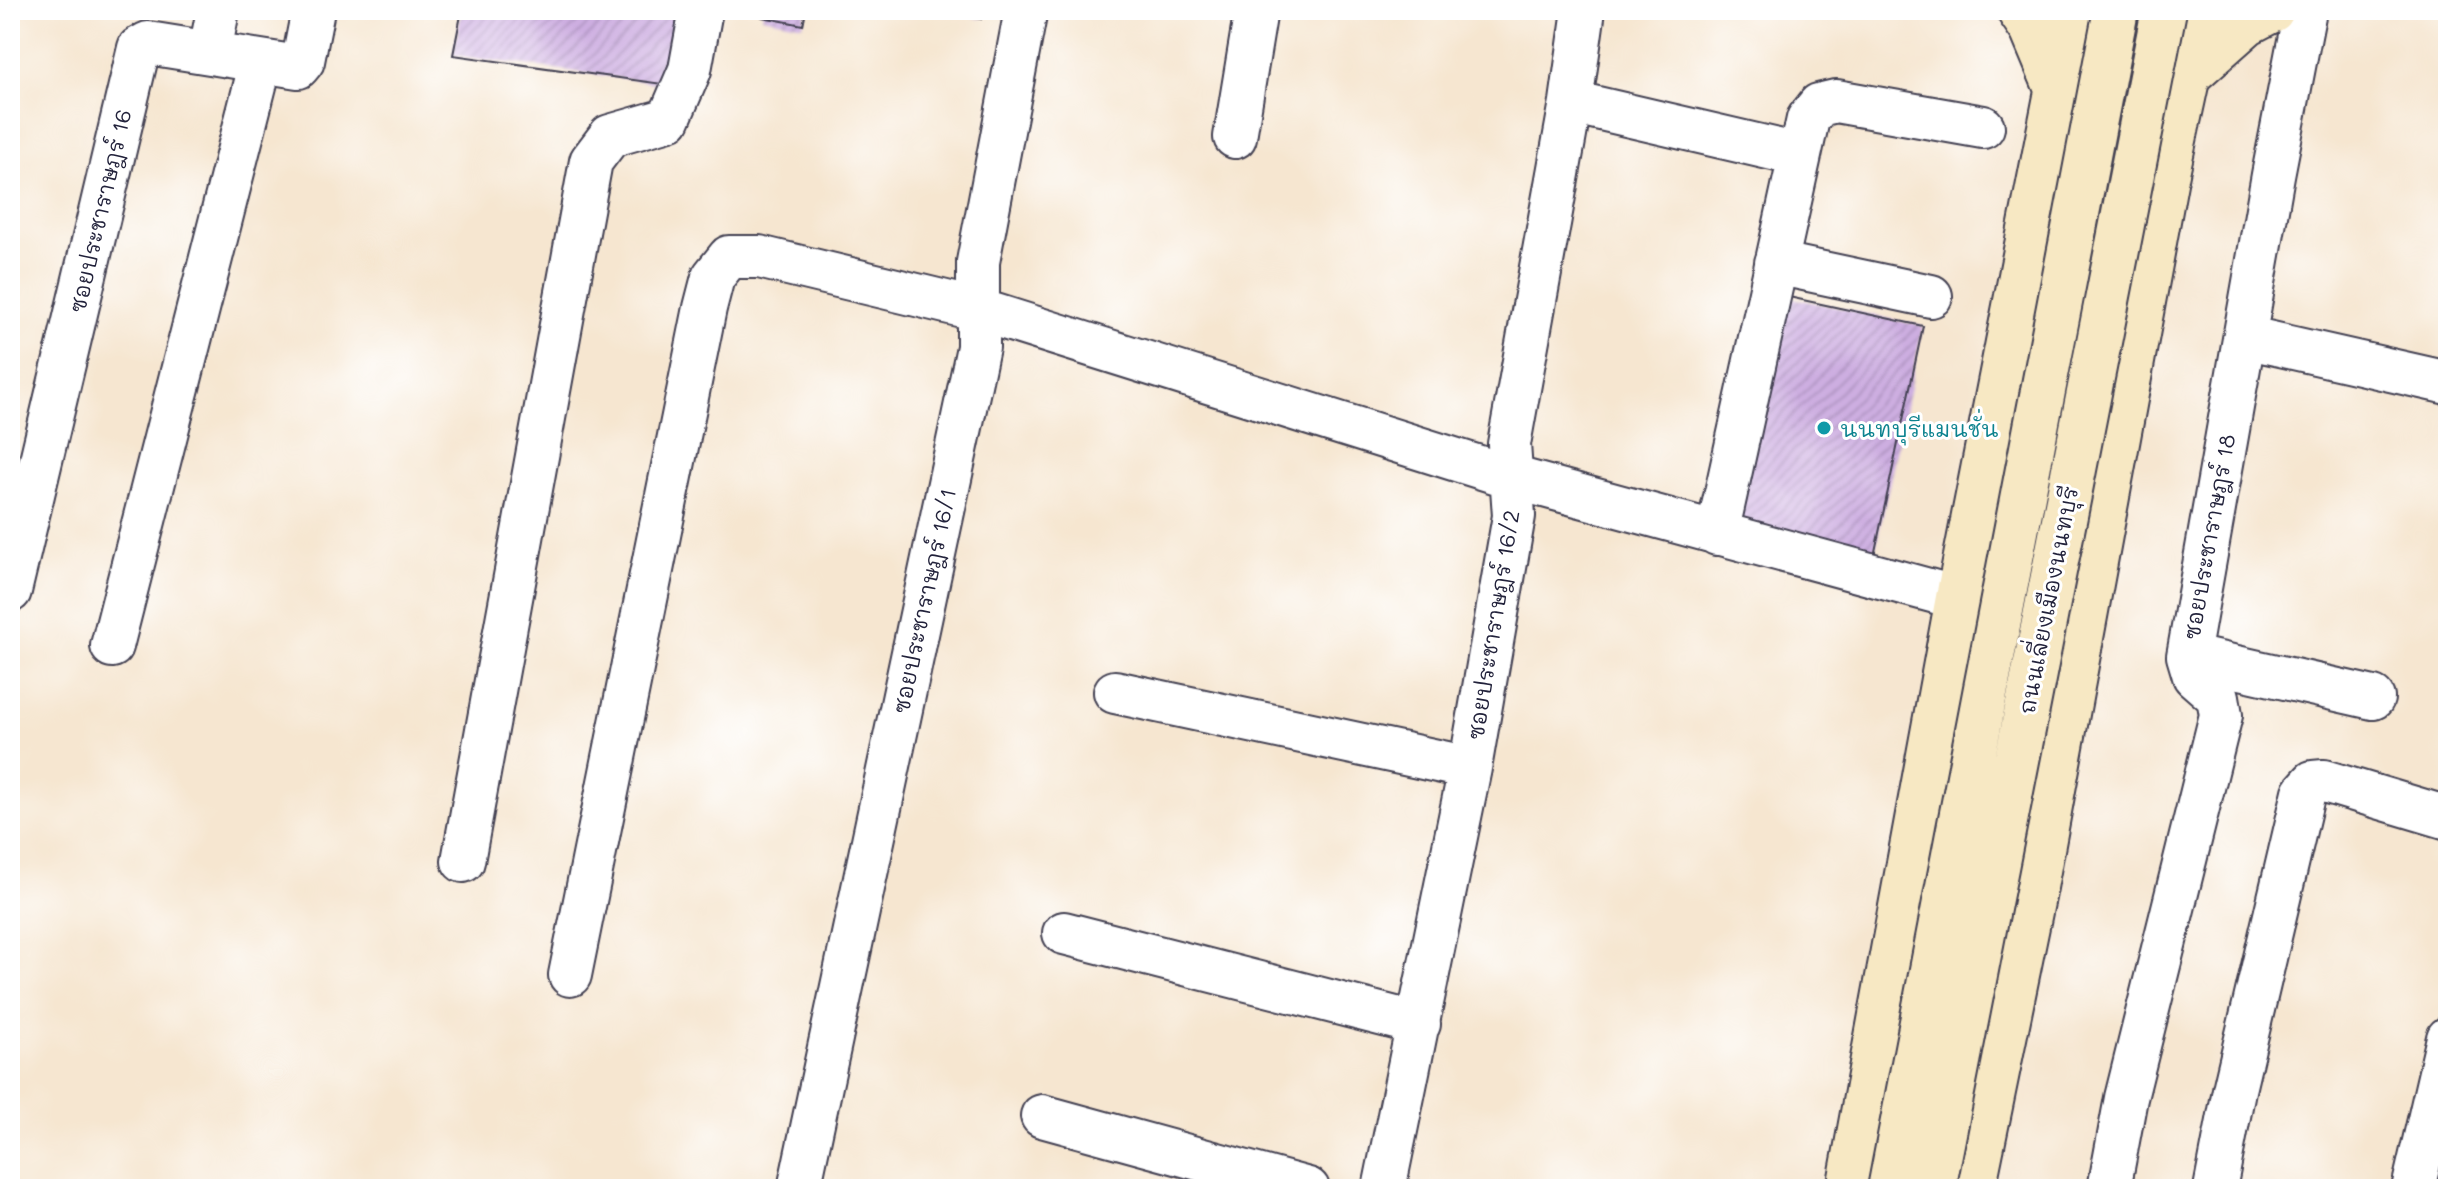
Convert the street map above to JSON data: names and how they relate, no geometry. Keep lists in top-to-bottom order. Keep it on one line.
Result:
{"streets":{"main road":["ถนนเลี่ยงเมืองนนทบุรี"],"street":["ซอยประชาราษฎร์ 16","ซอยประชาราษฎร์ 18","ซอยประชาราษฎร์ 16/1","ซอยประชาราษฎร์ 16/2"]},"places":["นนทบุรีแมนชั่น"]}
